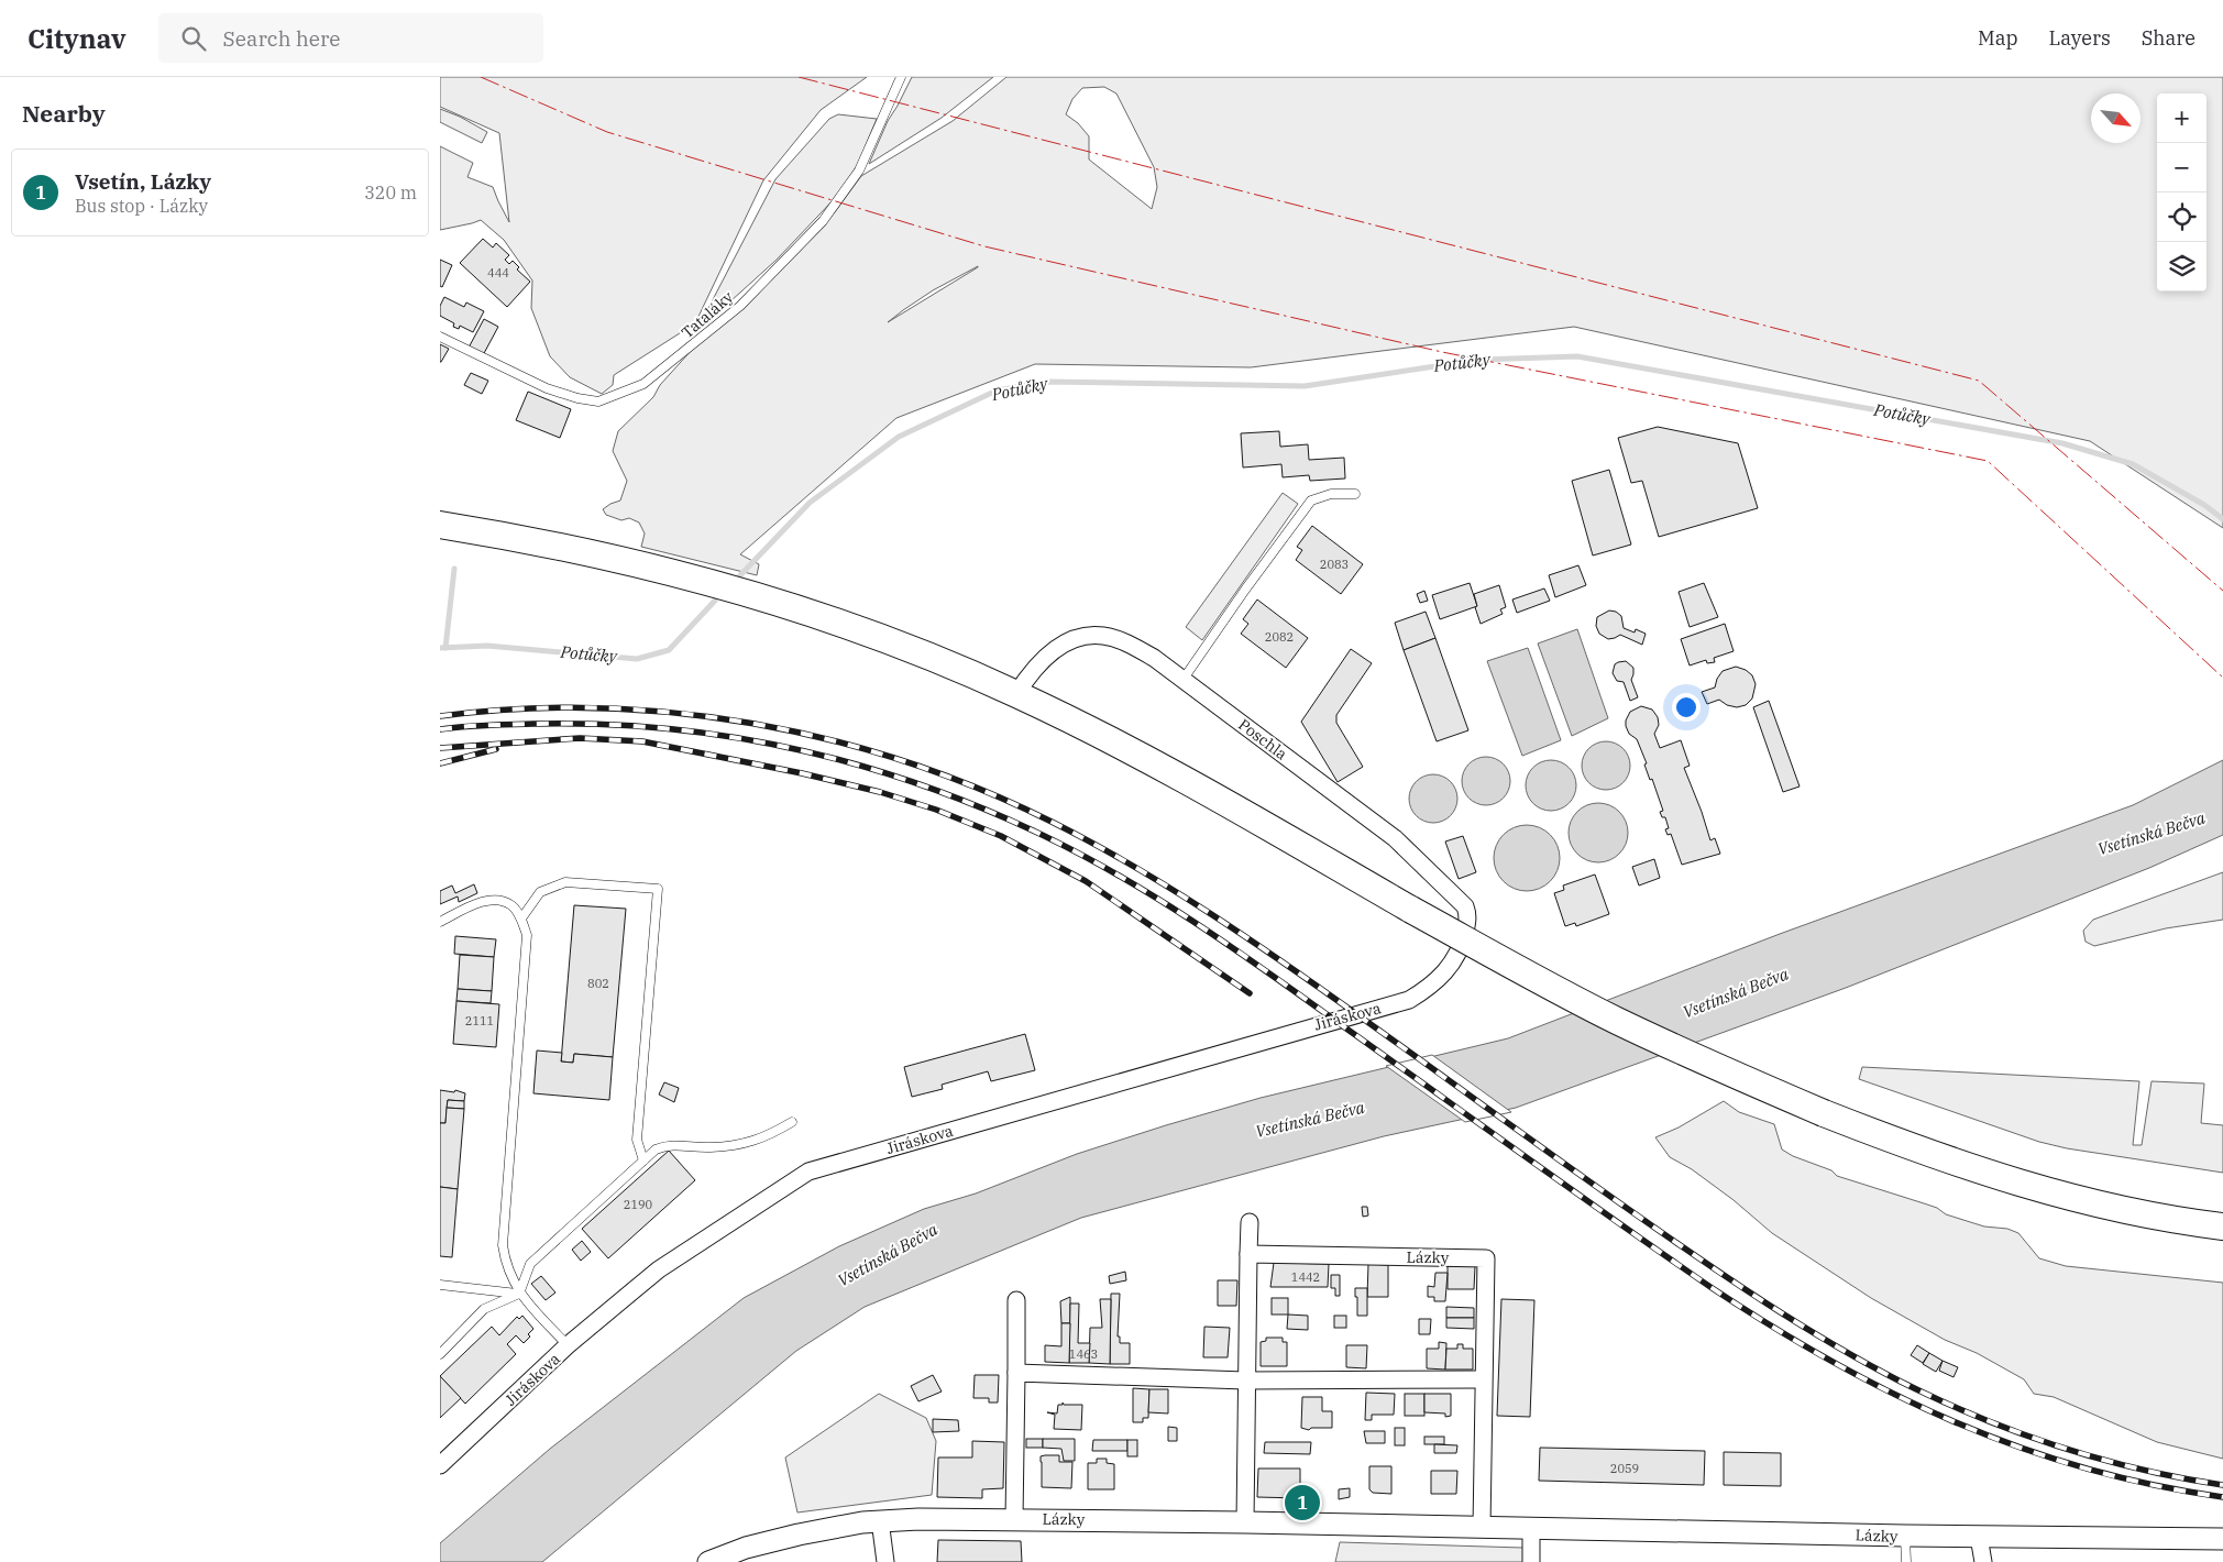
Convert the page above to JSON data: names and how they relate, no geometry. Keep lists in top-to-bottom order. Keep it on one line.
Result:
{"streets":{"street":["Poschla","Jiráskova","Lázky"],"lane":["Tataláky"]},"crossings":[["Poschla","Jiráskova"]],"water":["Potůčky","Vsetínská Bečva"],"house_numbers":["444","2083","2082","802","2111","2190","1442","1463","2059"],"north":"bottom right","page":{"header":"Citynav","search":"Search here","nav":["Map","Layers","Share"],"heading":"Nearby","map_buttons":["+","−"],"list":[{"mark":"1","name":"Vsetín, Lázky","note":"Bus stop · Lázky","value":"320 m"}],"pins":"1"}}
